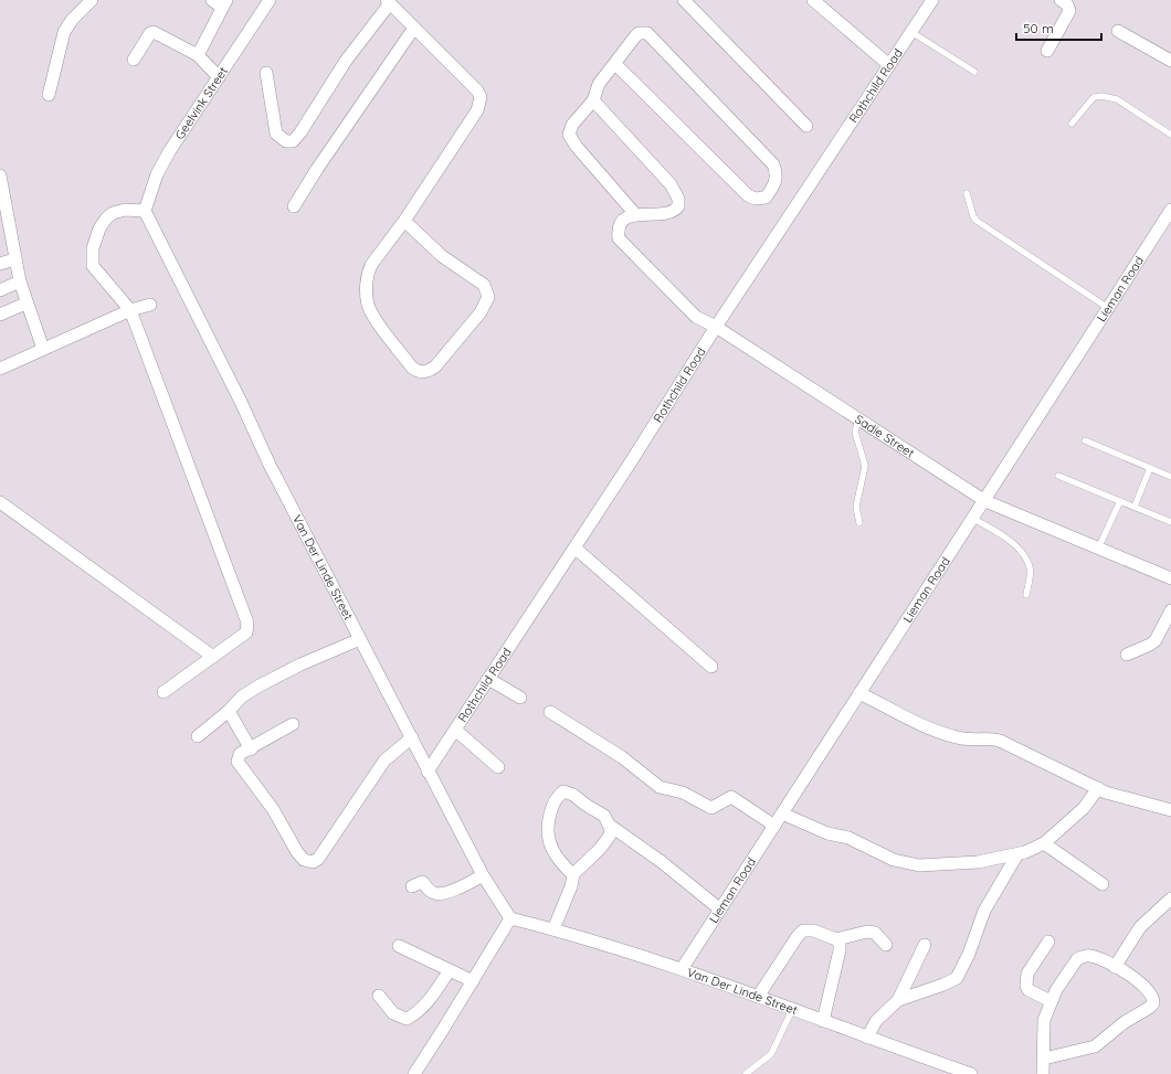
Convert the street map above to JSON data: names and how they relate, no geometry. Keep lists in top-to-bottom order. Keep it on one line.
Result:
{"streets":{"street":["Rothchild Road","Geelvink Street","Lieman Road","Sadie Street","Van Der Linde Street"]},"crossings":[["Rothchild Road","Sadie Street"],["Rothchild Road","Van Der Linde Street"],["Geelvink Street","Van Der Linde Street"],["Lieman Road","Sadie Street"],["Lieman Road","Van Der Linde Street"]],"scale_bar":"50 m"}
